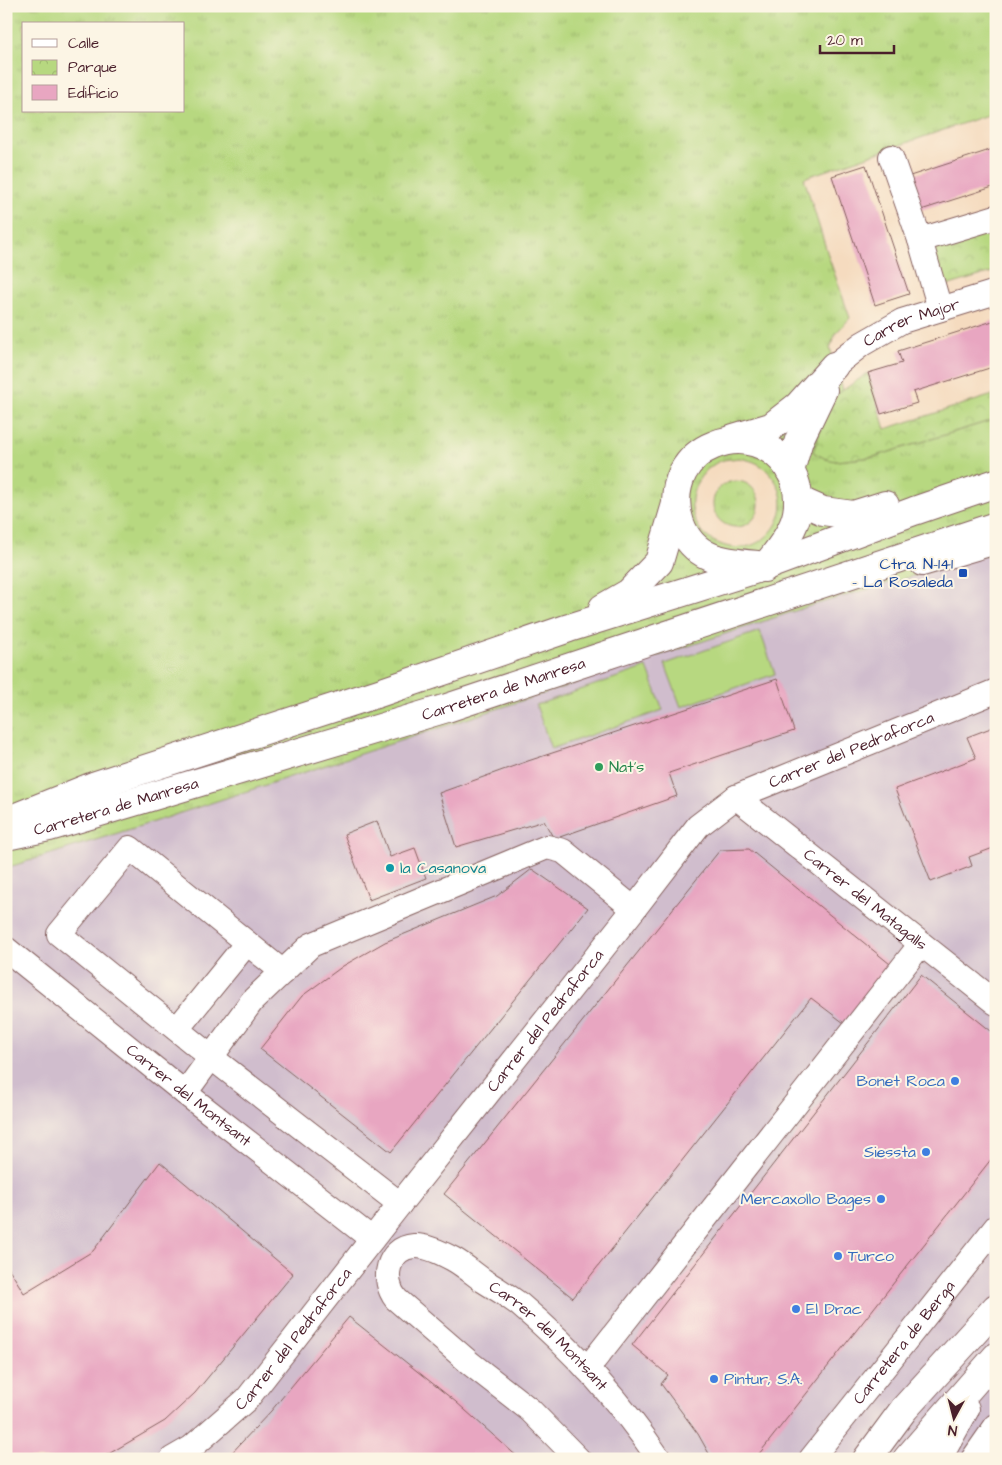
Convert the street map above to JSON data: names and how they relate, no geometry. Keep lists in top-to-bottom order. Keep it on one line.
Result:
{"streets":{"main road":["Carretera de Manresa"],"street":["Carrer Major","Carrer del Pedraforca","Carrer del Matagalls","Carrer del Montsant","Carretera de Berga"]},"crossings":[["Carrer del Pedraforca","Carrer del Matagalls"],["Carrer del Pedraforca","Carrer del Montsant"]],"places":{"transit":["Ctra. N-141 - La Rosaleda"],"other":["Nat's","la Casanova","Bonet Roca","Siessta","Mercaxollo Bages","Turco","El Drac","Pintur, S.A."]},"legend":["Calle","Parque","Edificio"],"scale_bar":"20 m","north":"bottom"}
